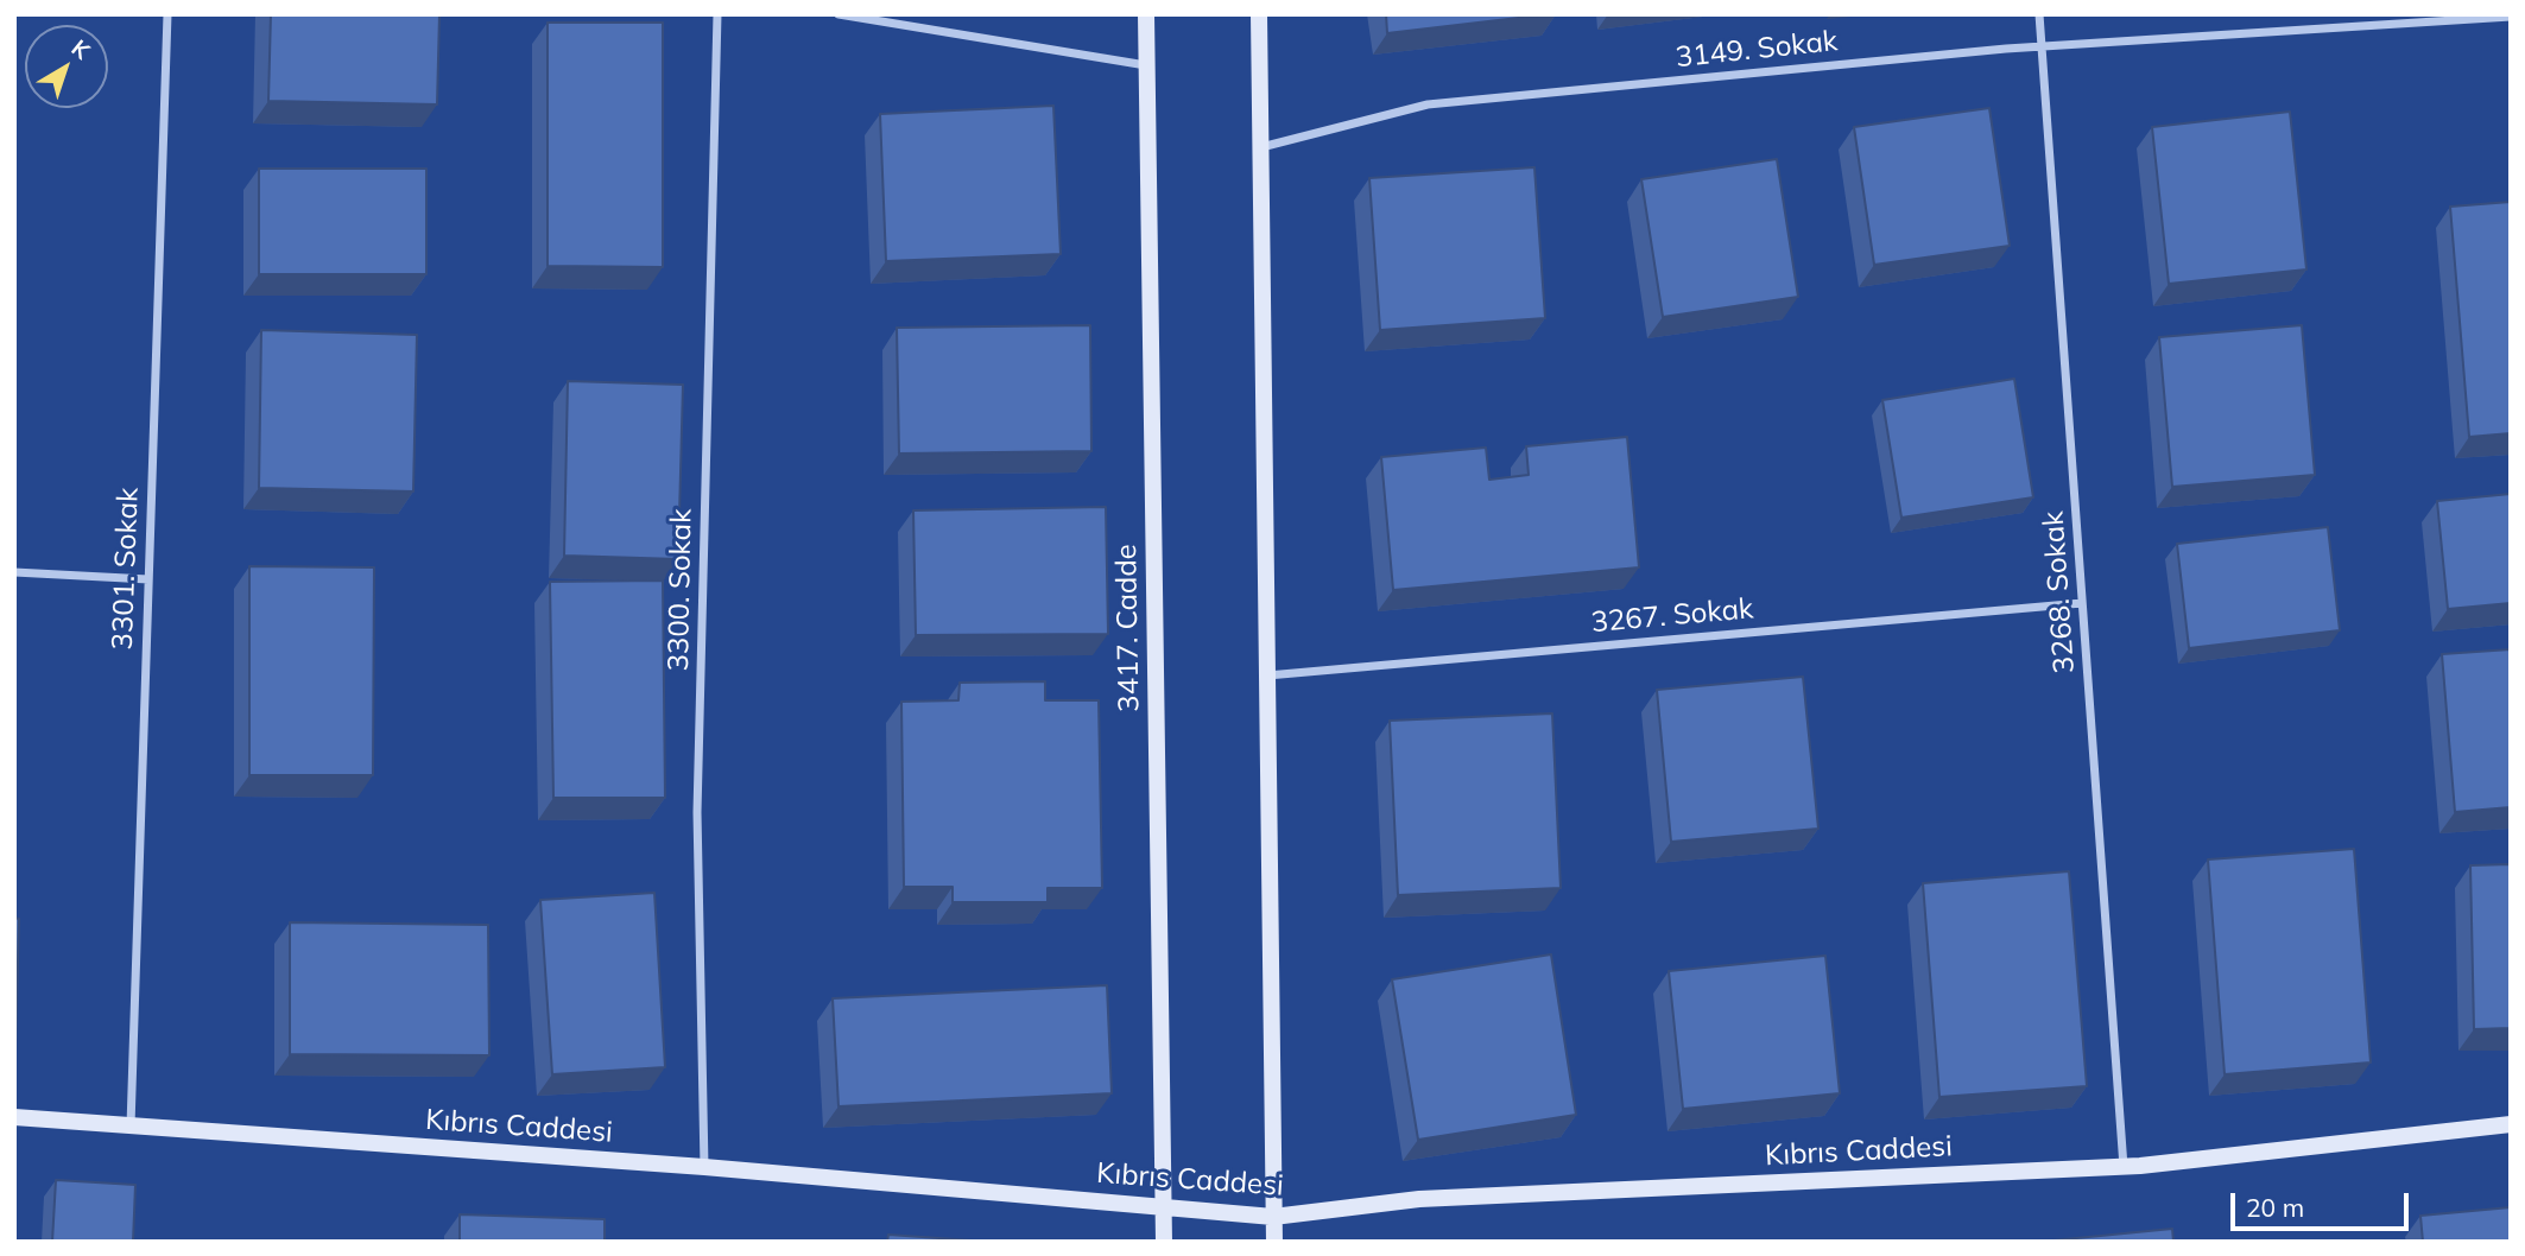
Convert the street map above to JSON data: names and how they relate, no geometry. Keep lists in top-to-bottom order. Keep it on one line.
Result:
{"streets":{"street":["3149. Sokak","3301. Sokak","3300. Sokak","3268. Sokak","3267. Sokak","3417. Cadde","Kıbrıs Caddesi"]},"crossings":[["3149. Sokak","3268. Sokak"],["3301. Sokak","Kıbrıs Caddesi"],["3300. Sokak","Kıbrıs Caddesi"],["3268. Sokak","3267. Sokak"],["3268. Sokak","Kıbrıs Caddesi"],["3417. Cadde","Kıbrıs Caddesi"]],"scale_bar":"20 m","north":"top right"}
